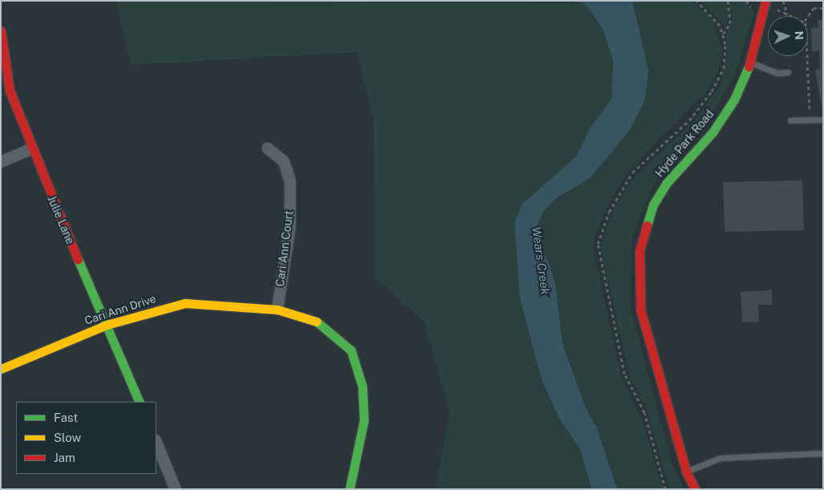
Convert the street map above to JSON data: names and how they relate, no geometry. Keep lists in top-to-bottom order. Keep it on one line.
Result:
{"streets":{"street":["Hyde Park Road","Julie Lane","Cari Ann Court","Cari Ann Drive"]},"crossings":[["Julie Lane","Cari Ann Drive"],["Cari Ann Court","Cari Ann Drive"]],"water":["Wears Creek"],"legend":["Fast","Slow","Jam"],"north":"right"}
